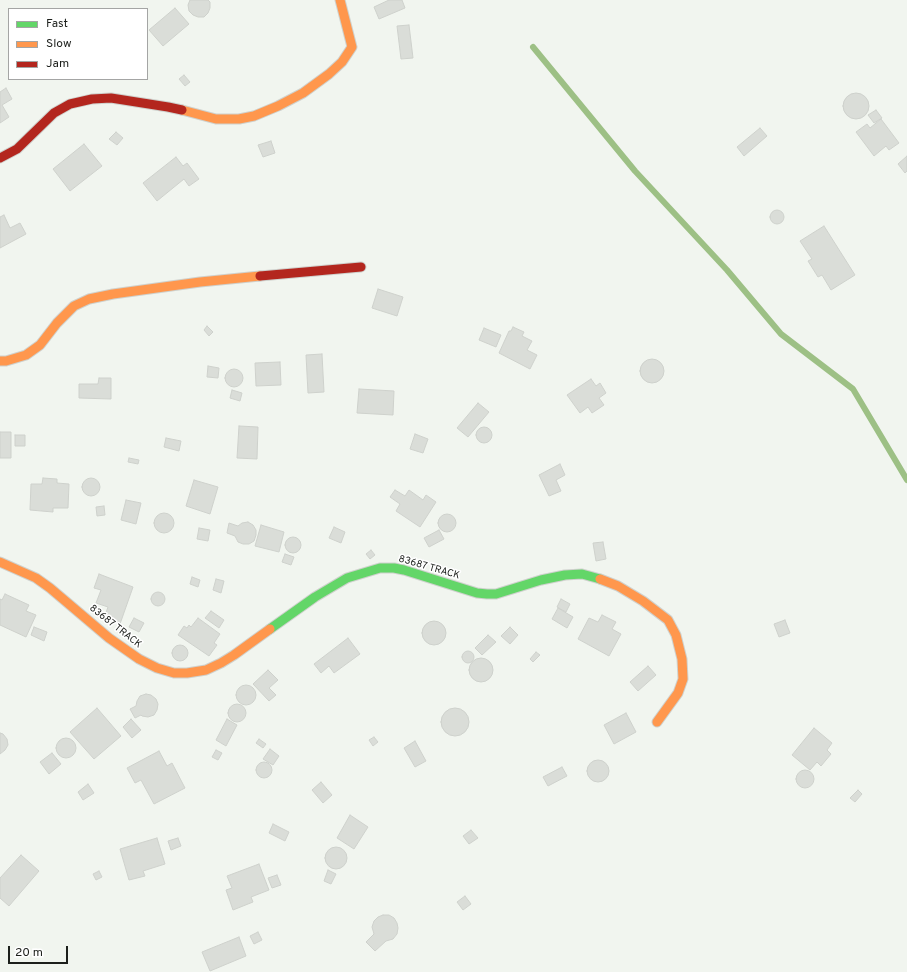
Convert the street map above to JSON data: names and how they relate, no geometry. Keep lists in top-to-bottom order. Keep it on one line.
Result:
{"streets":{"street":["83687 TRACK"]},"legend":["Fast","Slow","Jam"],"scale_bar":"20 m"}
